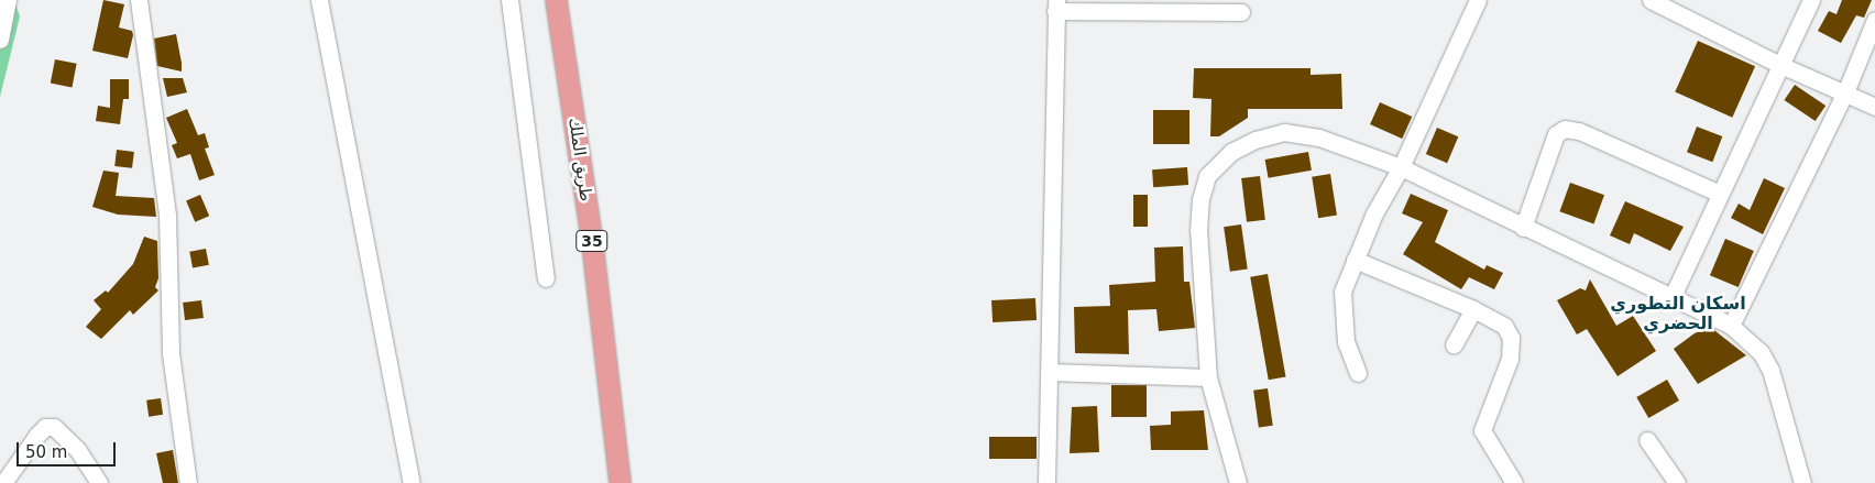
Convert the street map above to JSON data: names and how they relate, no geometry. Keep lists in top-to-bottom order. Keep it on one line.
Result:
{"streets":{"main road":["طريق الملك","35"]},"districts":["اسكان التطوري الحضري"],"scale_bar":"50 m"}
